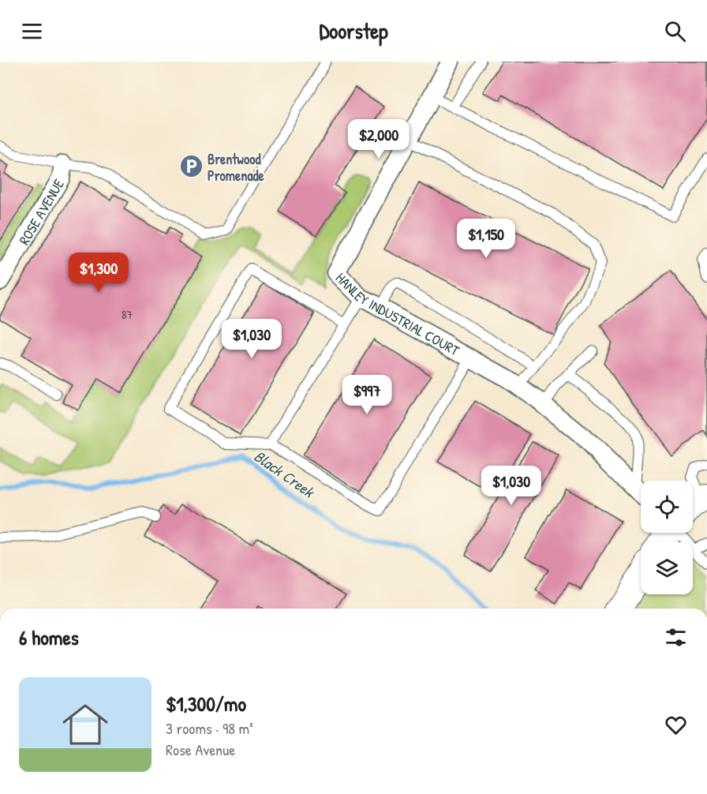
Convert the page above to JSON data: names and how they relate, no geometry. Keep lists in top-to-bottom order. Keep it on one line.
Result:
{"streets":{"street":["ROSE AVENUE","HANLEY INDUSTRIAL COURT"]},"water":["Black Creek"],"places":{"parking":["Brentwood Promenade"]},"house_numbers":["87"],"page":{"header":"Doorstep","price":["$2,000","$1,150","$1,300","$1,030","$997","$1,030"],"heading":"6 homes","list":[{"name":"$1,300/mo","note":"3 rooms · 98 m² · Rose Avenue"}]}}
